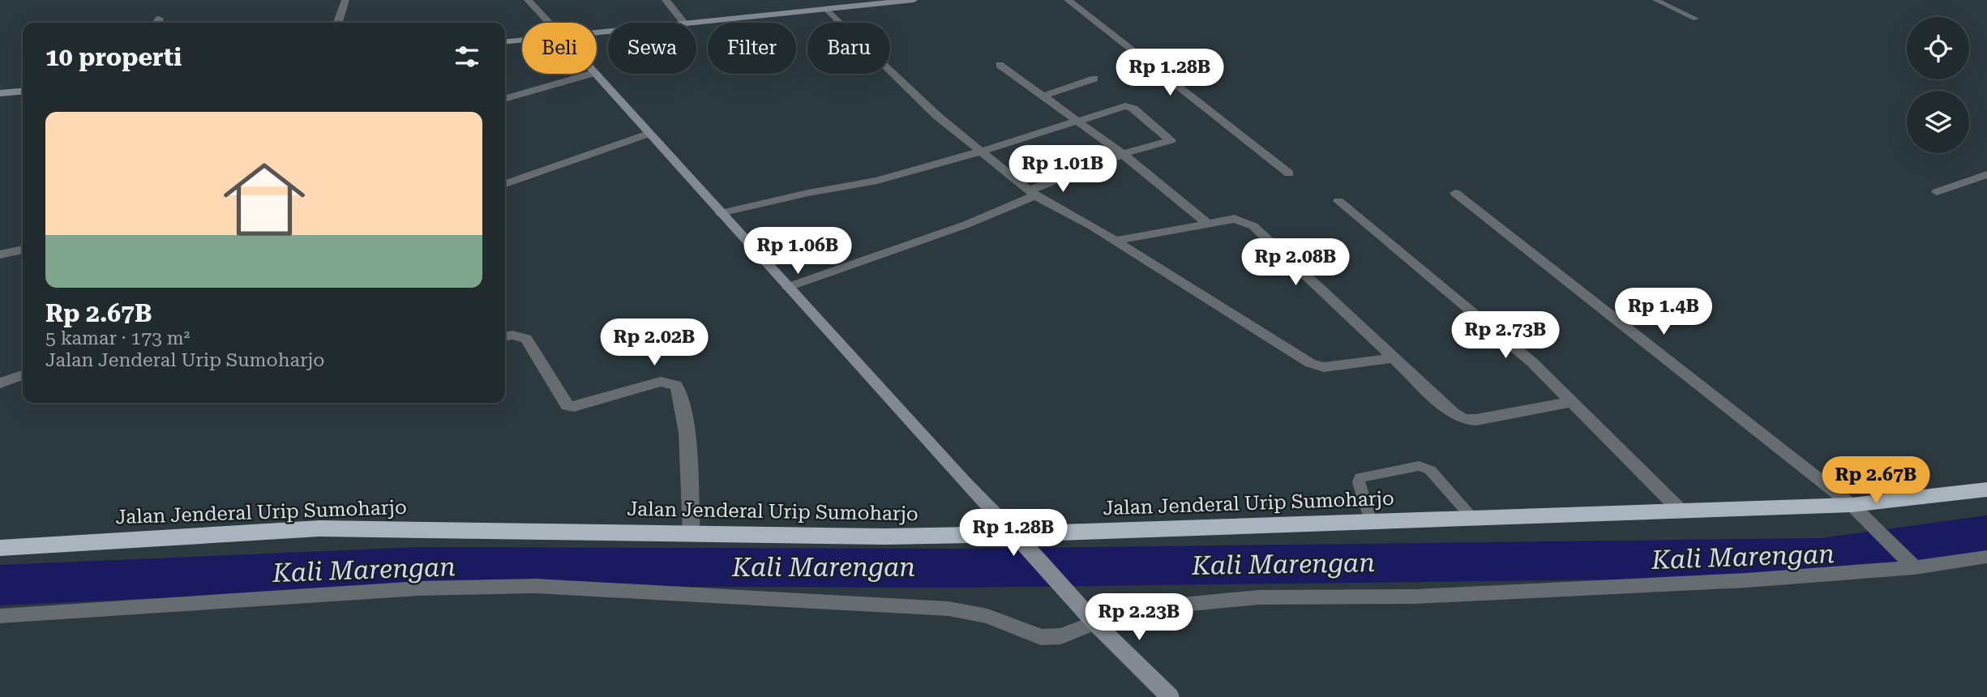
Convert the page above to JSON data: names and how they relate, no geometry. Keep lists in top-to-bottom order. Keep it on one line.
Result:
{"streets":{"highway":["Jalan Jenderal Urip Sumoharjo"]},"water":["Kali Marengan"],"page":{"chip":["Beli","Sewa","Filter","Baru"],"heading":"10 properti","price":["Rp 1.28B","Rp 1.01B","Rp 1.06B","Rp 2.08B","Rp 1.4B","Rp 2.73B","Rp 2.02B","Rp 2.67B","Rp 1.28B","Rp 2.23B"],"list":[{"name":"Rp 2.67B","note":"5 kamar · 173 m² · Jalan Jenderal Urip Sumoharjo"}]}}
